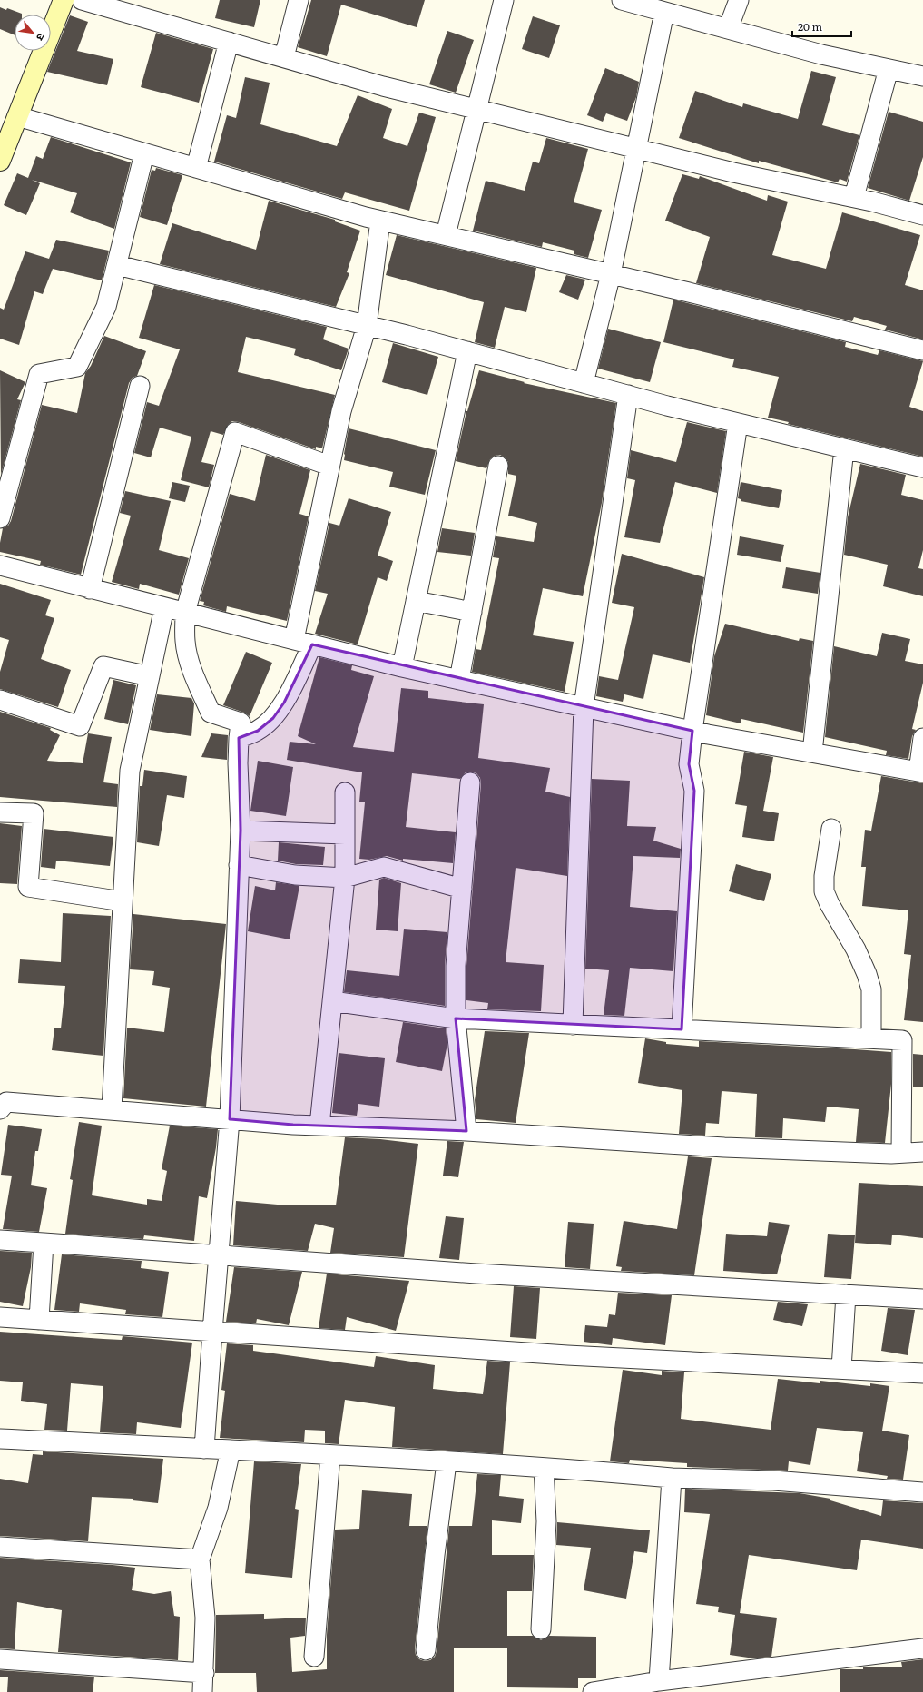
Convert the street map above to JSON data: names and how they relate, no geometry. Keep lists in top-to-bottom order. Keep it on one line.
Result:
{"scale_bar":"20 m","north":"bottom right"}
